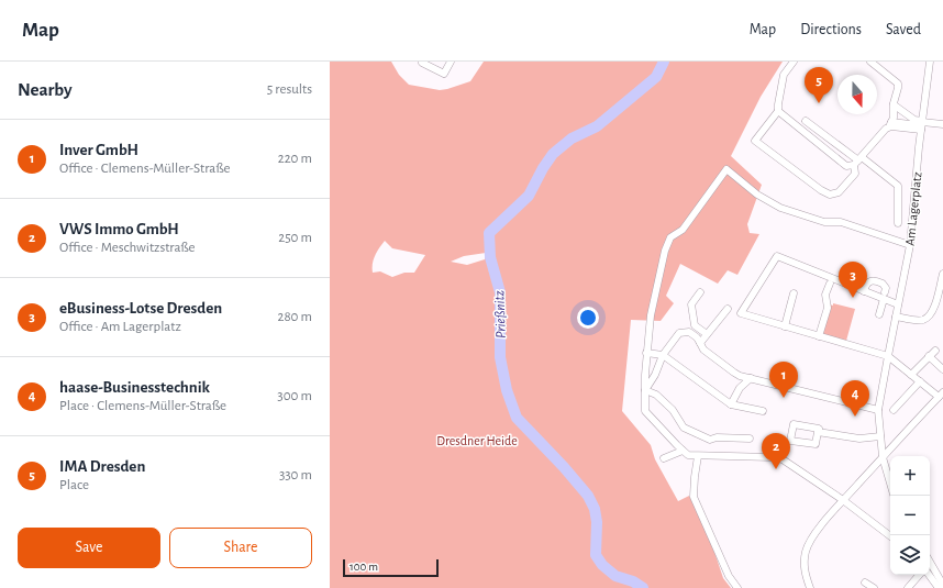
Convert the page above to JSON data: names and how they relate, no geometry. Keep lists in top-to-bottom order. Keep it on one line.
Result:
{"streets":{"street":["Am Lagerplatz"]},"water":["Prießnitz"],"parks":["Dresdner Heide"],"scale_bar":"100 m","north":"bottom","page":{"header":"Map","nav":["Map","Directions","Saved"],"heading":["Nearby","5 results"],"pins":["5","3","1","4","2"],"list":[{"mark":"1","name":"Inver GmbH","note":"Office · Clemens-Müller-Straße","value":"220 m"},{"mark":"2","name":"VWS Immo GmbH","note":"Office · Meschwitzstraße","value":"250 m"},{"mark":"3","name":"eBusiness-Lotse Dresden","note":"Office · Am Lagerplatz","value":"280 m"},{"mark":"4","name":"haase-Businesstechnik","note":"Place · Clemens-Müller-Straße","value":"300 m"},{"mark":"5","name":"IMA Dresden","note":"Place","value":"330 m"}],"map_buttons":["+","−"],"buttons":["Save","Share"],"scale":"100 m"}}
